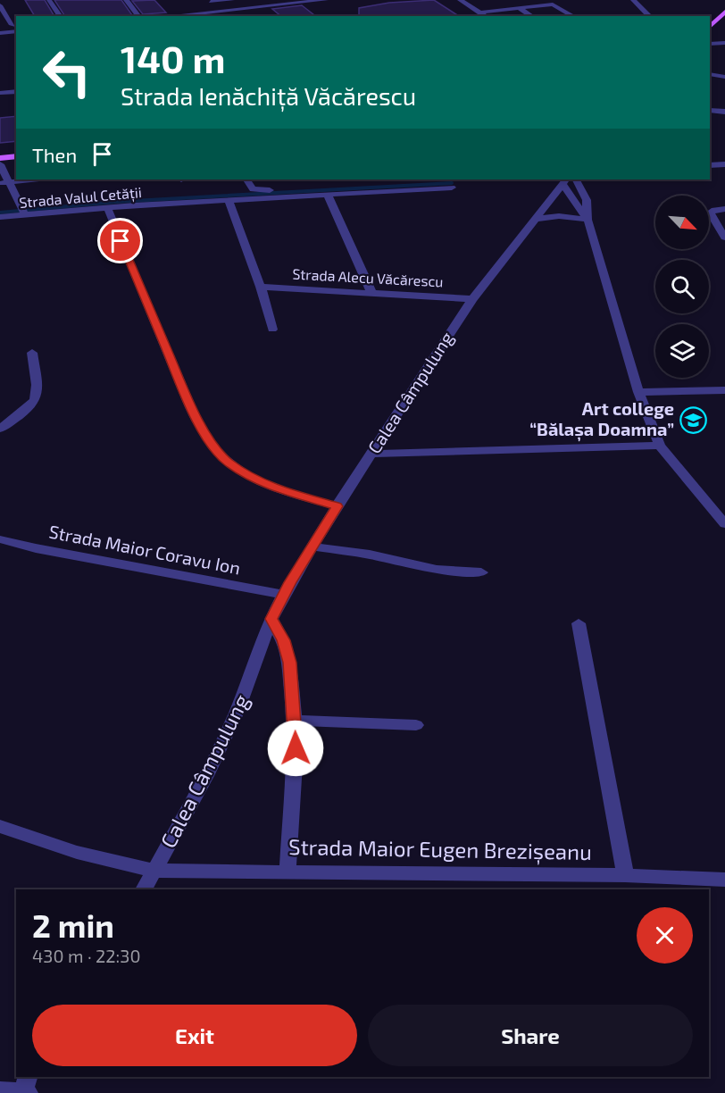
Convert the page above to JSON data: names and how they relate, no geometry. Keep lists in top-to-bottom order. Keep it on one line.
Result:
{"streets":{"street":["Strada Valul Cetății","Strada Alecu Văcărescu","Calea Câmpulung","Strada Maior Coravu Ion","Strada Maior Eugen Brezișeanu"]},"crossings":[["Strada Alecu Văcărescu","Calea Câmpulung"],["Calea Câmpulung","Strada Maior Coravu Ion"],["Calea Câmpulung","Strada Maior Eugen Brezișeanu"]],"places":{"school or university":["Art college “Bălașa Doamna”"]},"north":"bottom right","page":{"turn":["140 m","Strada Ienăchiță Văcărescu"],"then":"Then","heading":["2 min","430 m · 22:30"],"buttons":["Exit","Share"]}}
